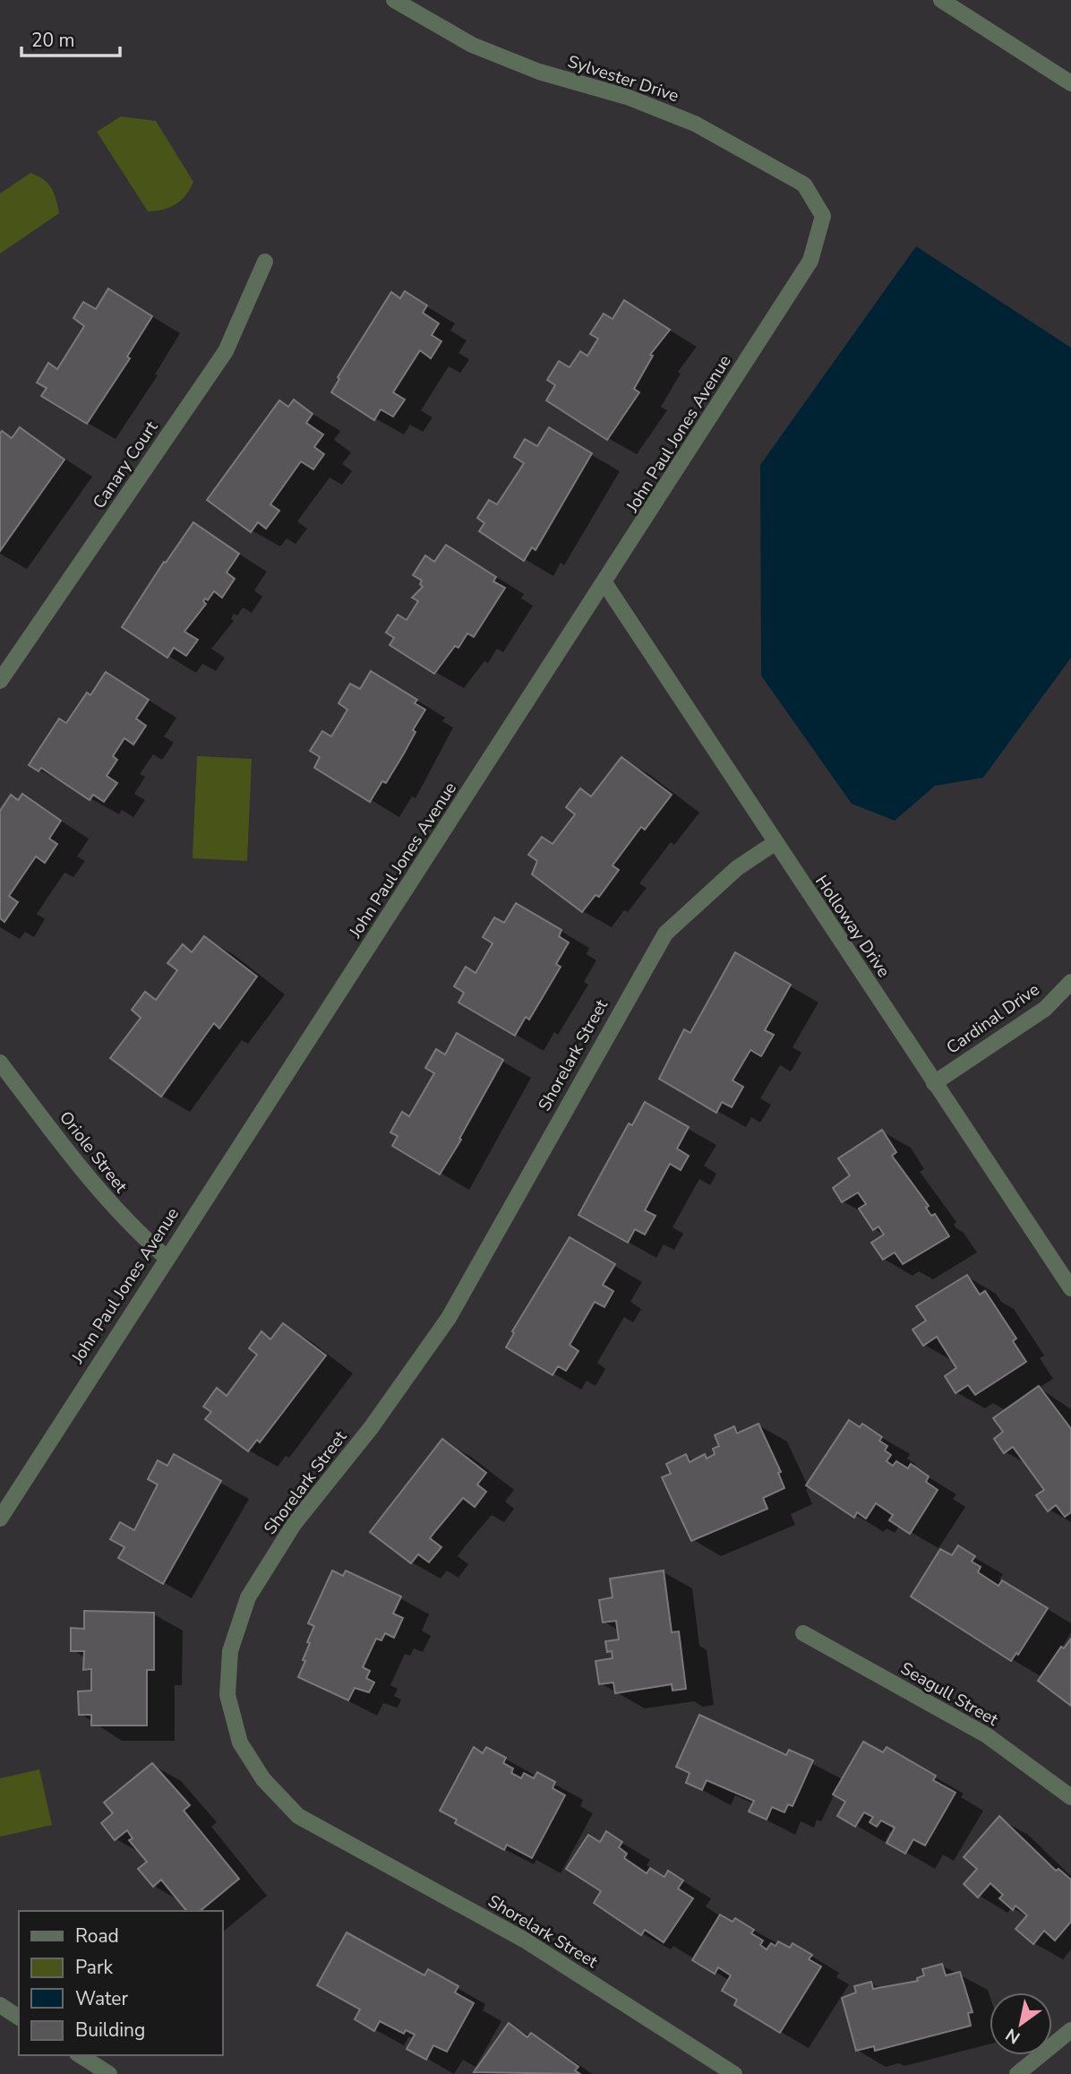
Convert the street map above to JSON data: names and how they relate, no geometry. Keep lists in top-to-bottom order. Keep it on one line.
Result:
{"streets":{"street":["Sylvester Drive","John Paul Jones Avenue","Canary Court","Holloway Drive","Cardinal Drive","Shorelark Street","Oriole Street","Seagull Street"]},"crossings":[["Sylvester Drive","John Paul Jones Avenue"],["John Paul Jones Avenue","Holloway Drive"],["John Paul Jones Avenue","Oriole Street"],["Holloway Drive","Cardinal Drive"],["Holloway Drive","Shorelark Street"]],"legend":["Road","Park","Water","Building"],"scale_bar":"20 m","north":"bottom left"}
